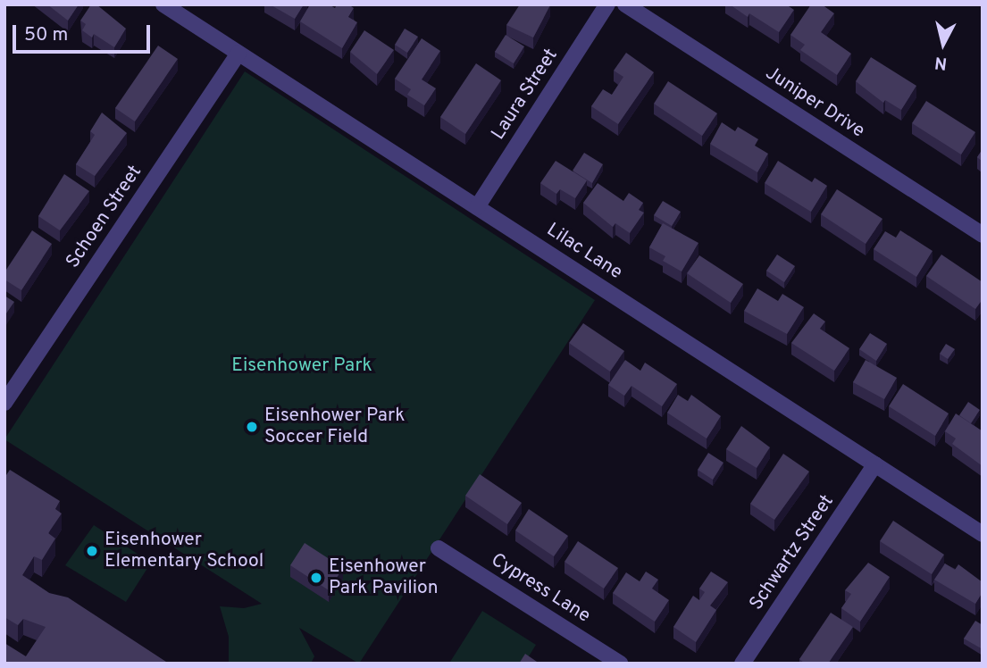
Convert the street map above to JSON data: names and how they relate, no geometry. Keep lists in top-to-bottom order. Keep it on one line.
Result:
{"streets":{"street":["Laura Street","Juniper Drive","Schoen Street","Lilac Lane","Schwartz Street","Cypress Lane"]},"crossings":[["Laura Street","Lilac Lane"],["Schoen Street","Lilac Lane"],["Lilac Lane","Schwartz Street"]],"parks":["Eisenhower Park"],"places":["Eisenhower Park Soccer Field","Eisenhower Elementary School","Eisenhower Park Pavilion"],"scale_bar":"50 m","north":"bottom"}
